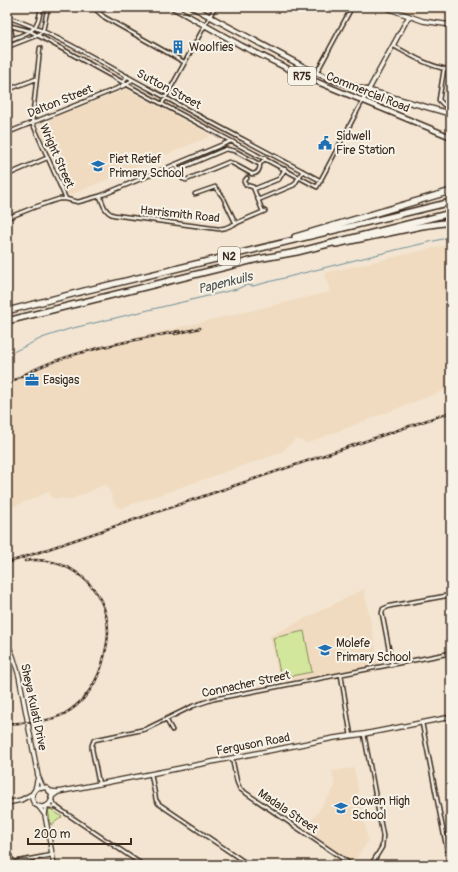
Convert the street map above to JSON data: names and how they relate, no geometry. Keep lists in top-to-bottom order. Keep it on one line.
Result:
{"streets":{"highway":["N2"],"main road":["R75","Commercial Road"],"street":["Sutton Street","Dalton Street","Wright Street","Harrismith Road","Connacher Street","Sheya Kulati Drive","Ferguson Road","Madala Street"]},"crossings":[["Sutton Street","Dalton Street"],["Dalton Street","Wright Street"],["Connacher Street","Ferguson Road"],["Sheya Kulati Drive","Ferguson Road"],["Ferguson Road","Madala Street"]],"water":["Papenkuils"],"places":{"building":["Woolfies"],"public building":["Sidwell Fire Station"],"school or university":["Piet Retief Primary School","Molefe Primary School","Cowan High School"],"office":["Easigas"]},"scale_bar":"200 m"}
